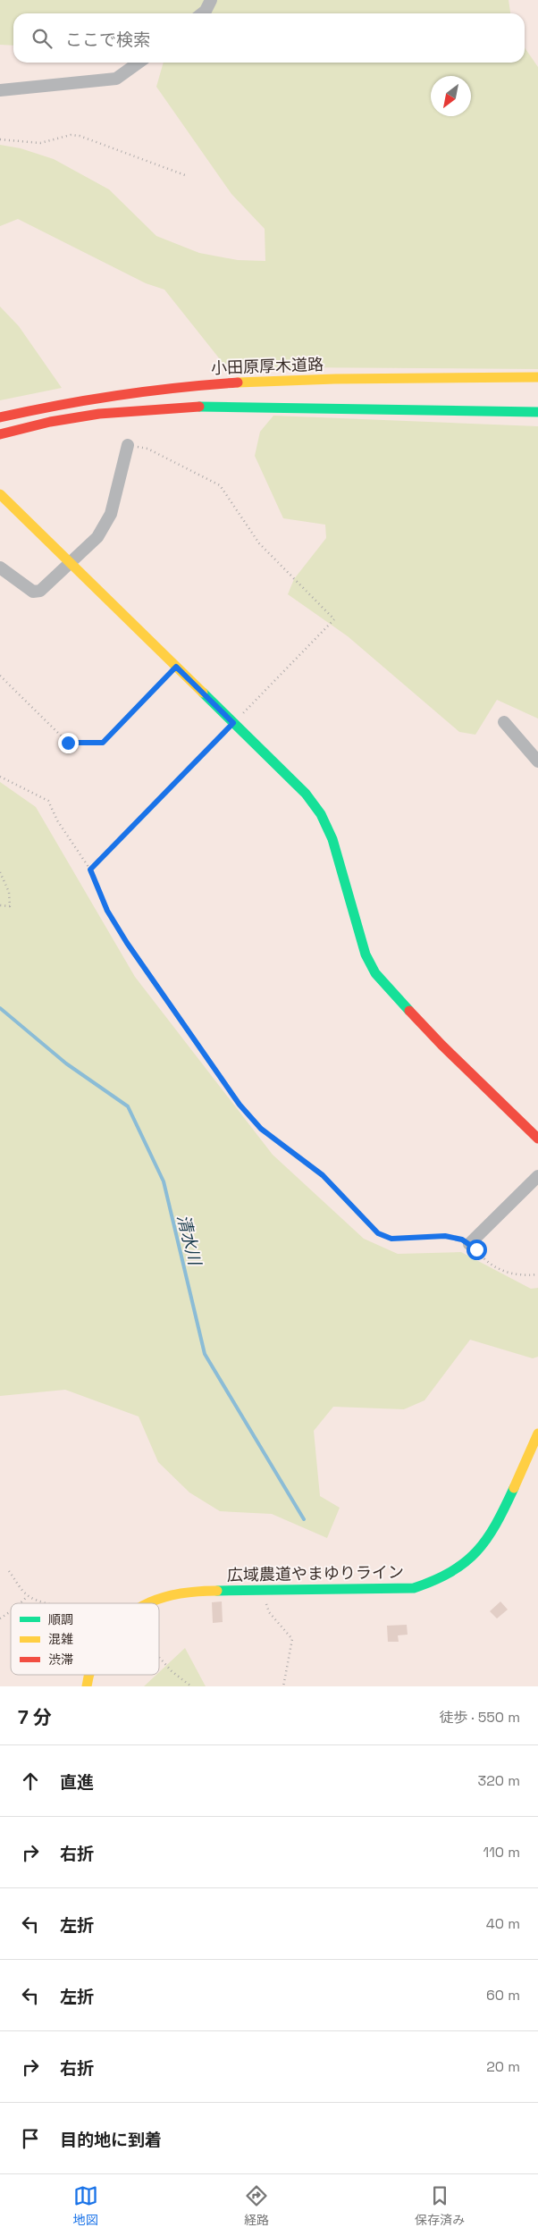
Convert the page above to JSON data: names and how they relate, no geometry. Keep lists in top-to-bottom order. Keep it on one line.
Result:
{"streets":{"main road":["小田原厚木道路","広域農道やまゆりライン"]},"water":["清水川"],"legend":["順調","混雑","渋滞"],"north":"bottom left","page":{"search":"ここで検索","heading":["7 分","徒歩 · 550 m"],"list":[["直進","320 m"],["右折","110 m"],["左折","40 m"],["左折","60 m"],["右折","20 m"],"目的地に到着"],"nav":["地図","経路","保存済み"]}}
